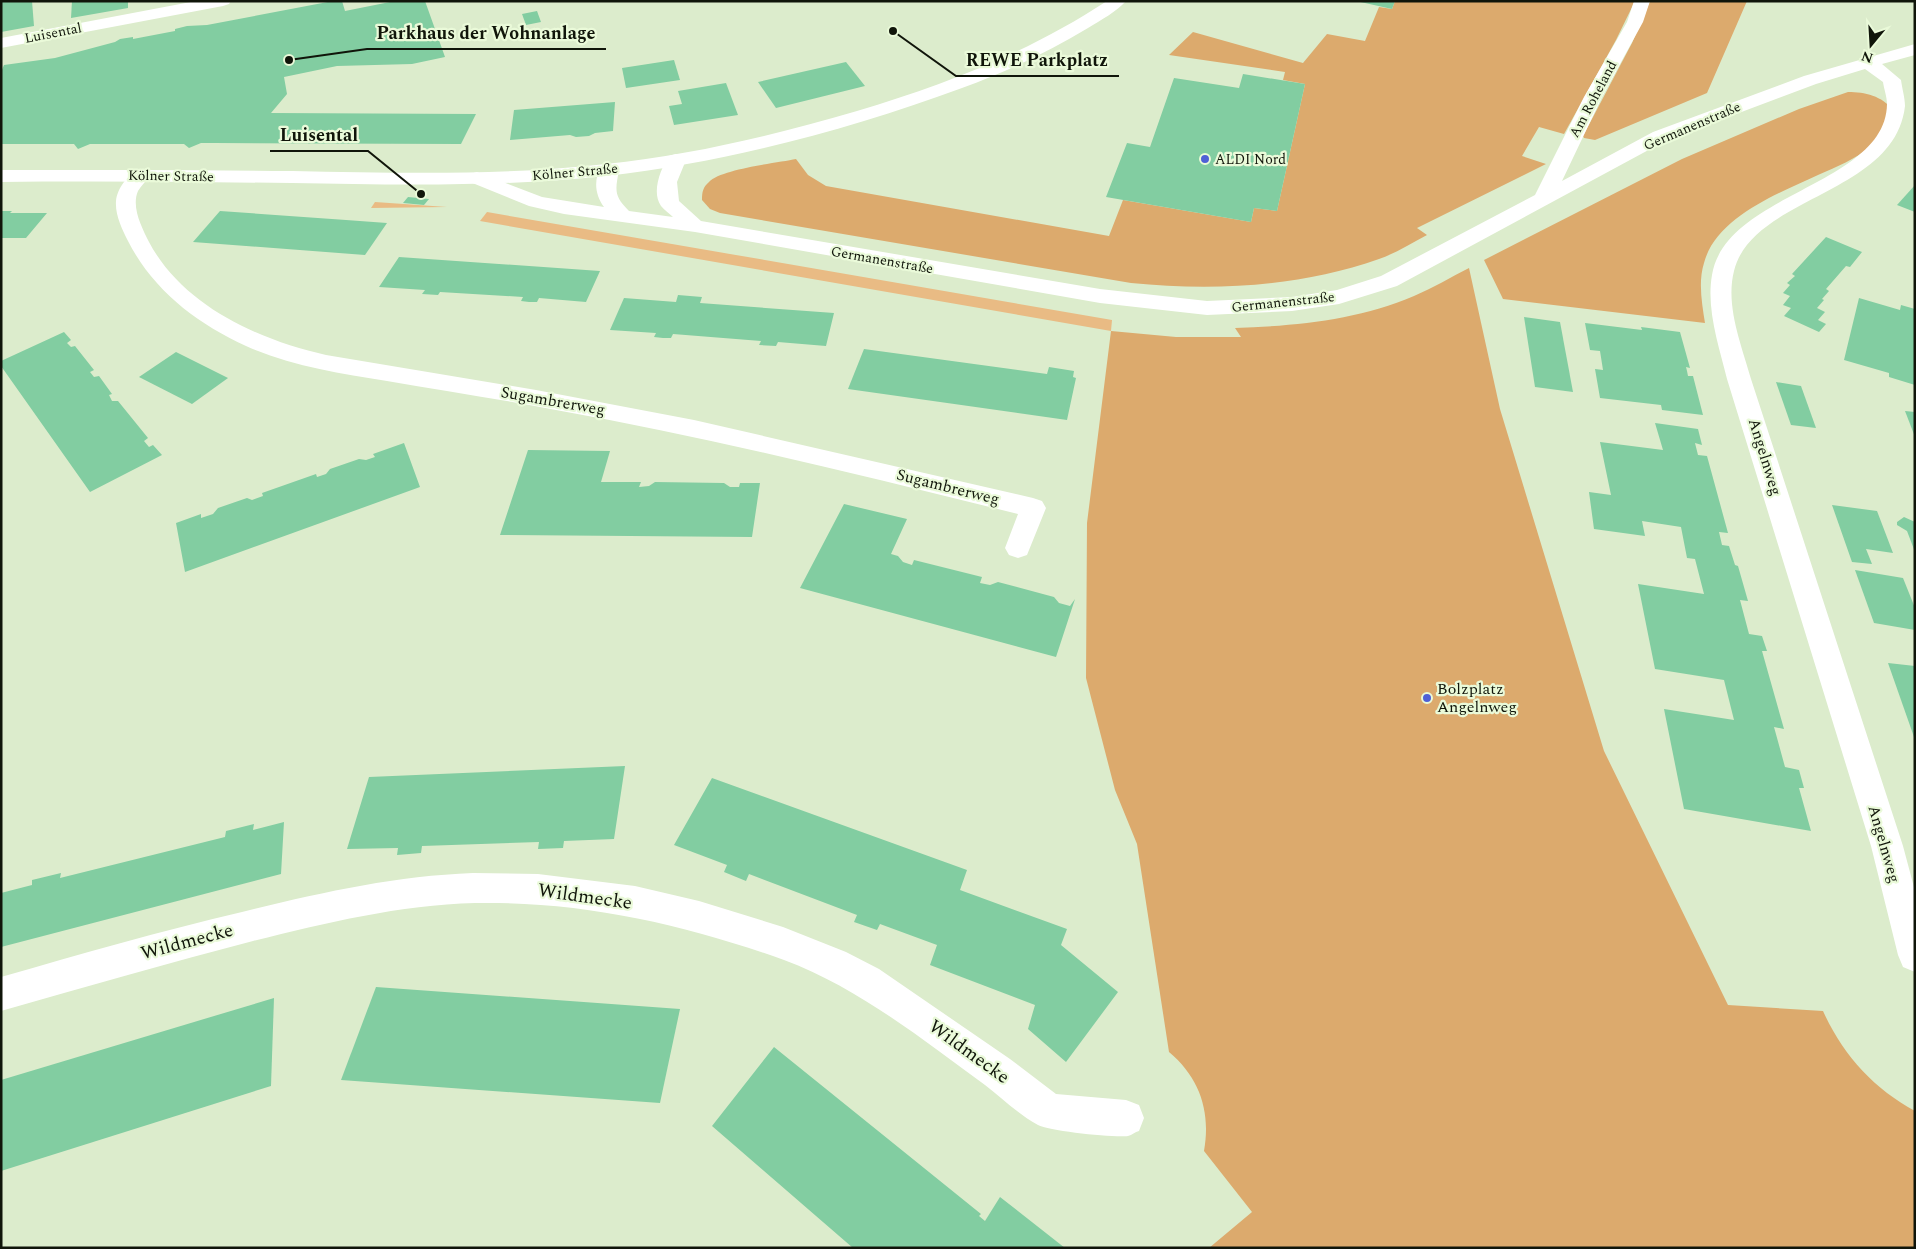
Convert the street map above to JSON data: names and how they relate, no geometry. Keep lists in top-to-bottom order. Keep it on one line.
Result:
{"streets":{"street":["Luisental","Am Roheland","Germanenstraße","Kölner Straße","Sugambrerweg","Angelnweg","Wildmecke"]},"crossings":[["Am Roheland","Germanenstraße"],["Germanenstraße","Kölner Straße"],["Germanenstraße","Angelnweg"],["Kölner Straße","Sugambrerweg"]],"places":["REWE Parkplatz","Parkhaus der Wohnanlage","ALDI Nord","Luisental","Bolzplatz Angelnweg"],"north":"bottom"}
